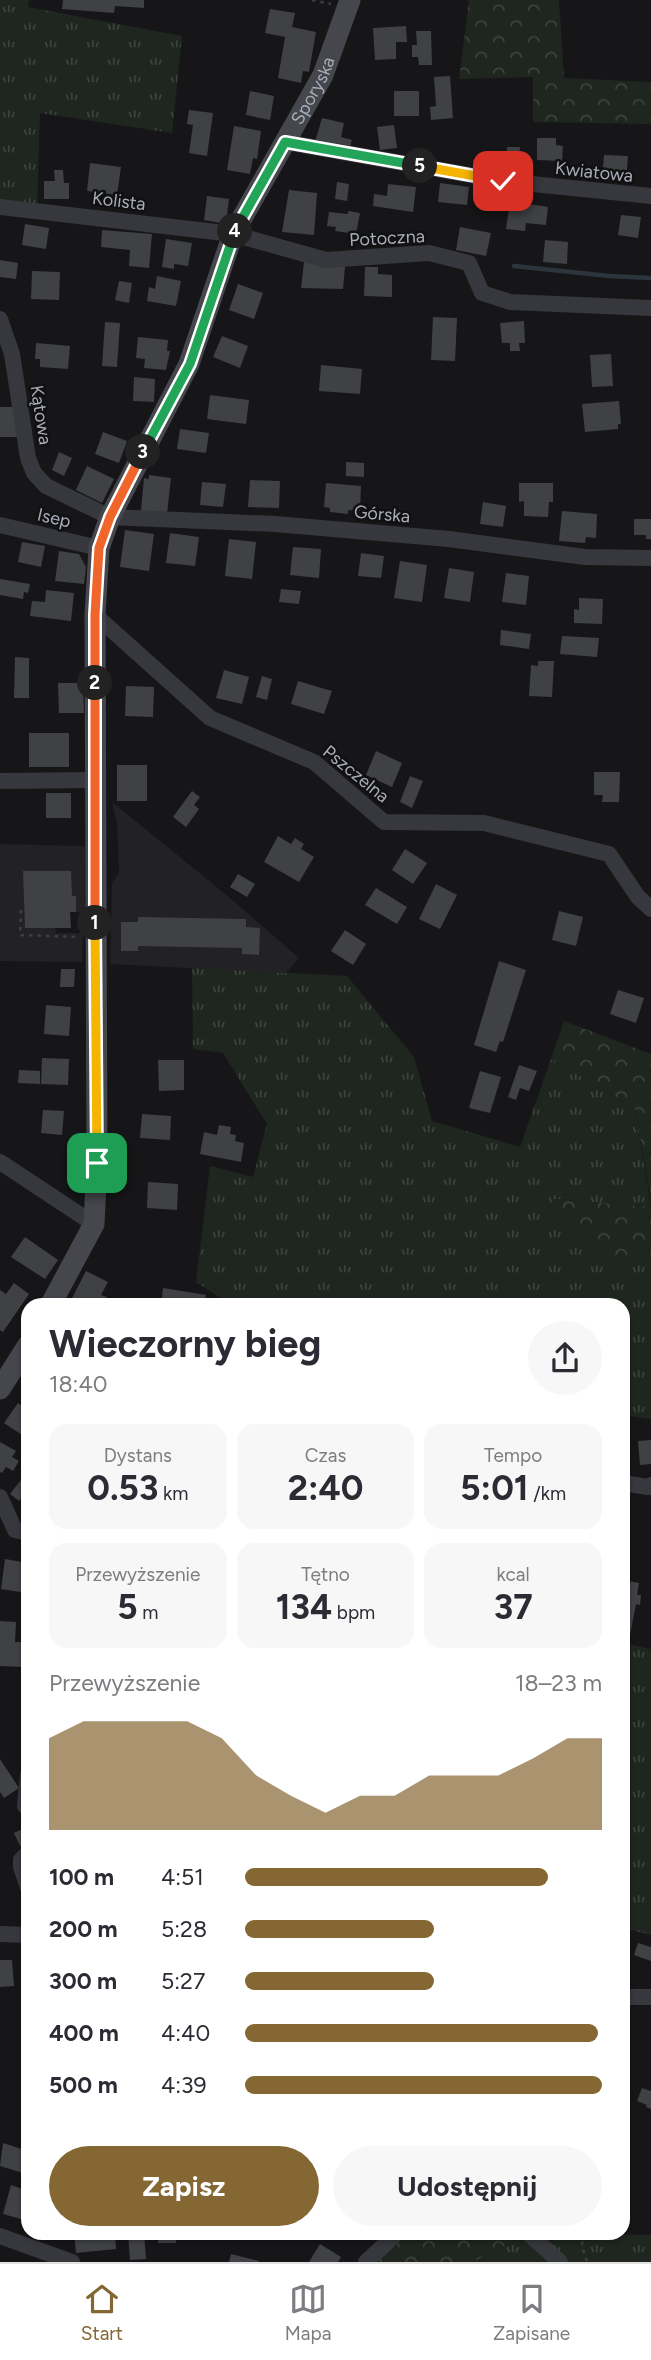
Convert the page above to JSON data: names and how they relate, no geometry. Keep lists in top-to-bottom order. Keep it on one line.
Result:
{"streets":{"street":["Sporyska","Kwiatowa","Kolista","Potoczna","Kątowa","Górska","Isep","Pszczelna"]},"crossings":[["Sporyska","Kwiatowa"],["Sporyska","Kolista"],["Sporyska","Potoczna"],["Sporyska","Kątowa"],["Sporyska","Górska"],["Sporyska","Isep"],["Sporyska","Pszczelna"],["Kolista","Potoczna"],["Kątowa","Górska"]],"page":{"pins":["5","4","3","2","1"],"heading":["Wieczorny bieg","18:40"],"stats":[["Dystans","0.53 km"],["Czas","2:40"],["Tempo","5:01 /km"],["Przewyższenie","5 m"],["Tętno","134 bpm"],["kcal","37"]],"chart":["Przewyższenie","18–23 m"],"list":[{"name":"100 m","note":"4:51"},{"name":"200 m","note":"5:28"},{"name":"300 m","note":"5:27"},{"name":"400 m","note":"4:40"},{"name":"500 m","note":"4:39"}],"buttons":["Zapisz","Udostępnij"],"tabs":["Start","Mapa","Zapisane"]}}
